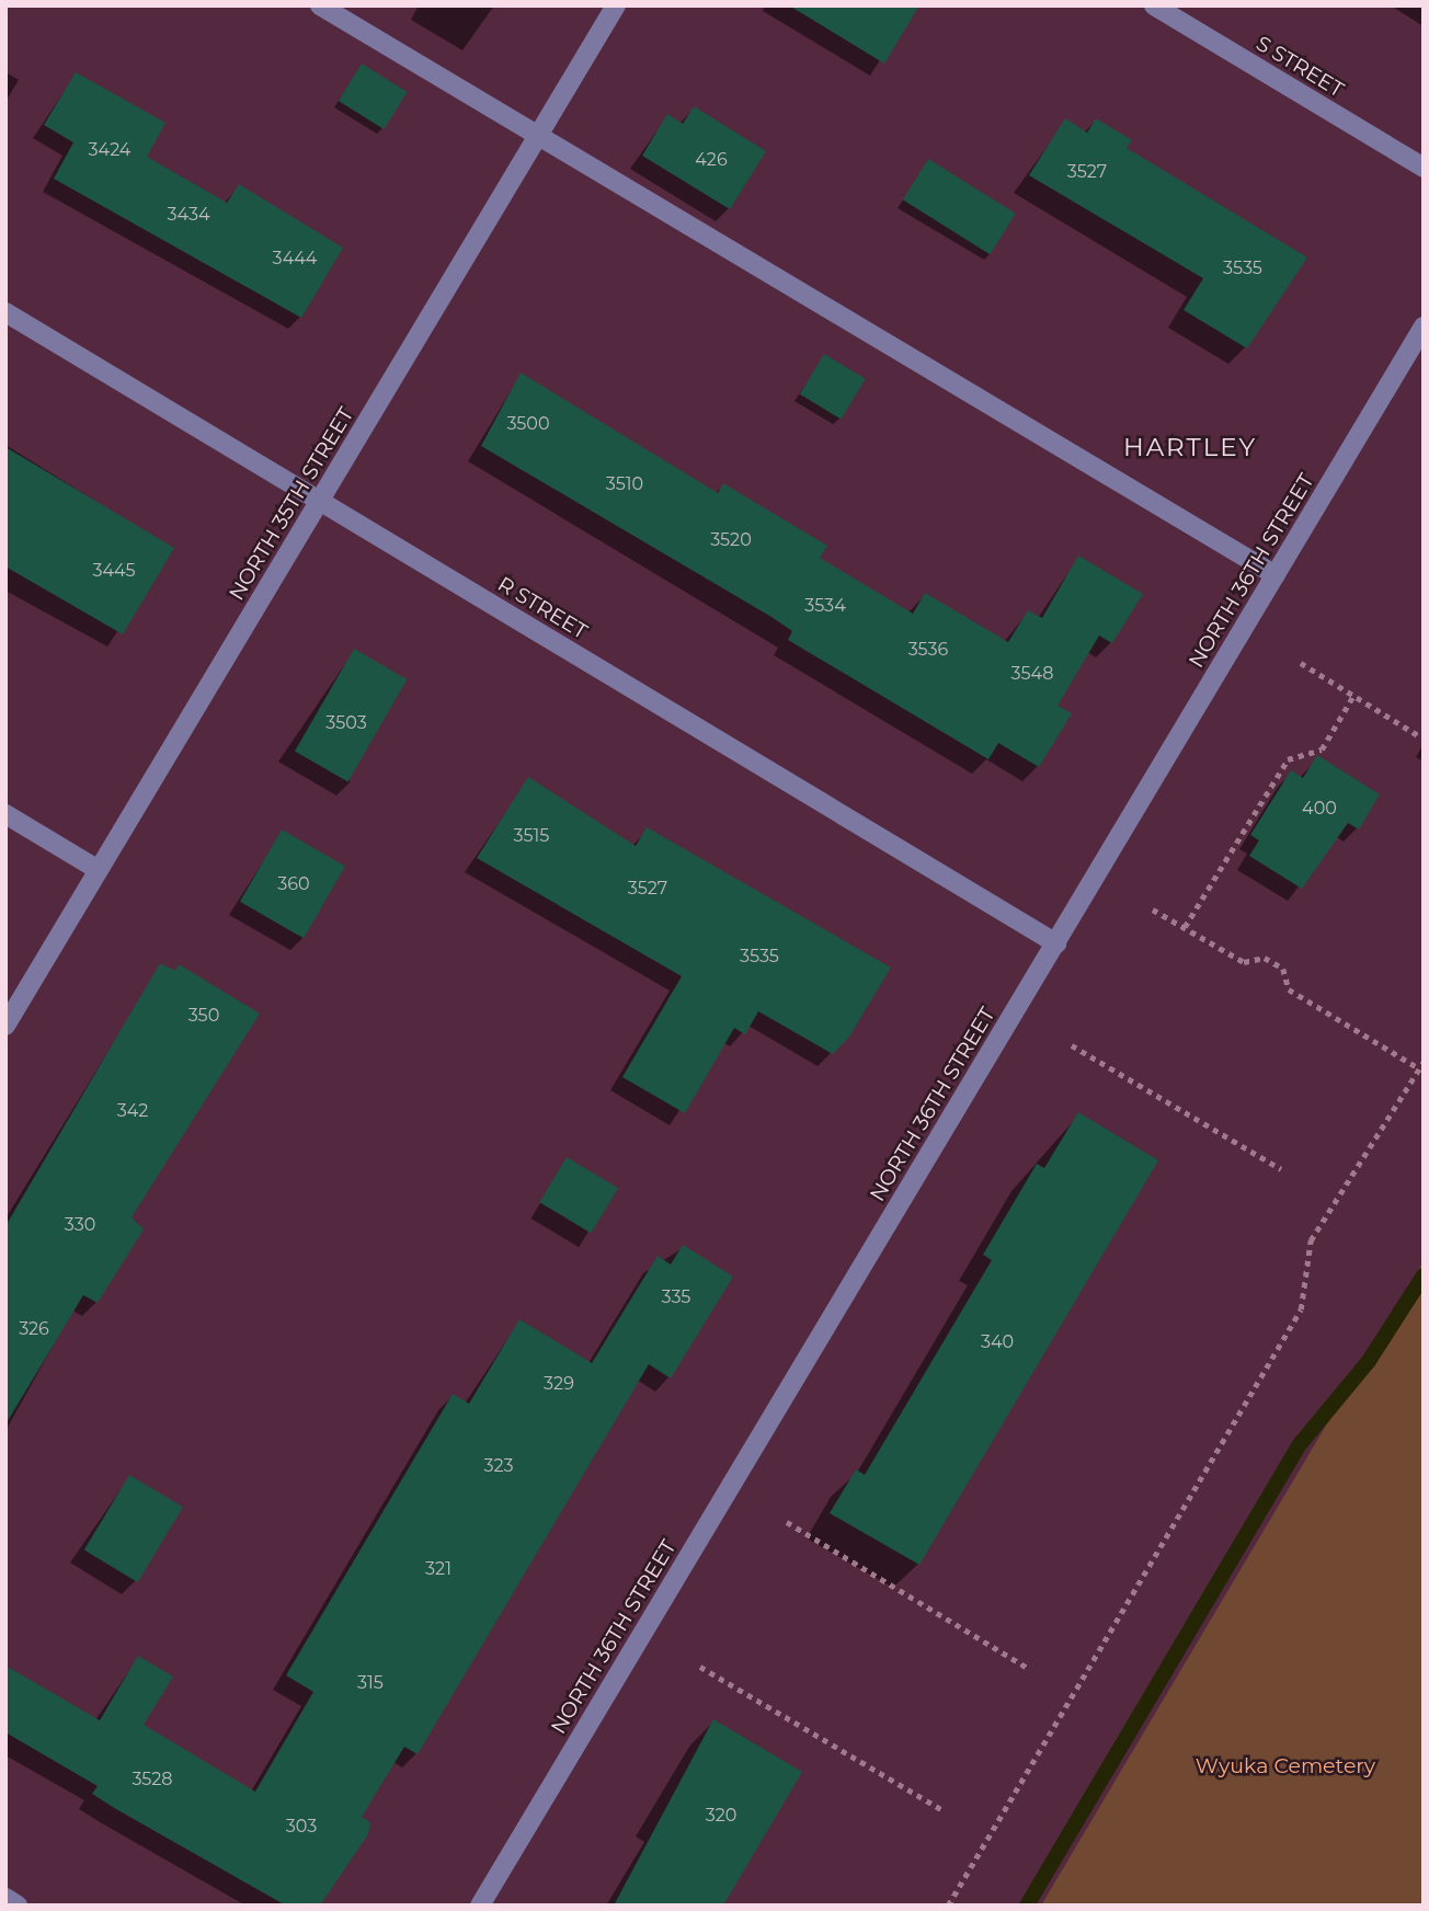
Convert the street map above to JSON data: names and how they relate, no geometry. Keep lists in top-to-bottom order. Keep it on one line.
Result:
{"streets":{"street":["S STREET","NORTH 35TH STREET","NORTH 36TH STREET","R STREET"]},"crossings":[["NORTH 35TH STREET","R STREET"],["NORTH 36TH STREET","R STREET"]],"districts":["HARTLEY"],"parks":["Wyuka Cemetery"],"house_numbers":["3424","426","3527","3434","3444","3535","3500","3510","3520","3445","3534","3536","3548","3503","400","3515","360","3527","3535","350","342","330","335","326","340","329","323","321","315","3528","320","303"]}
